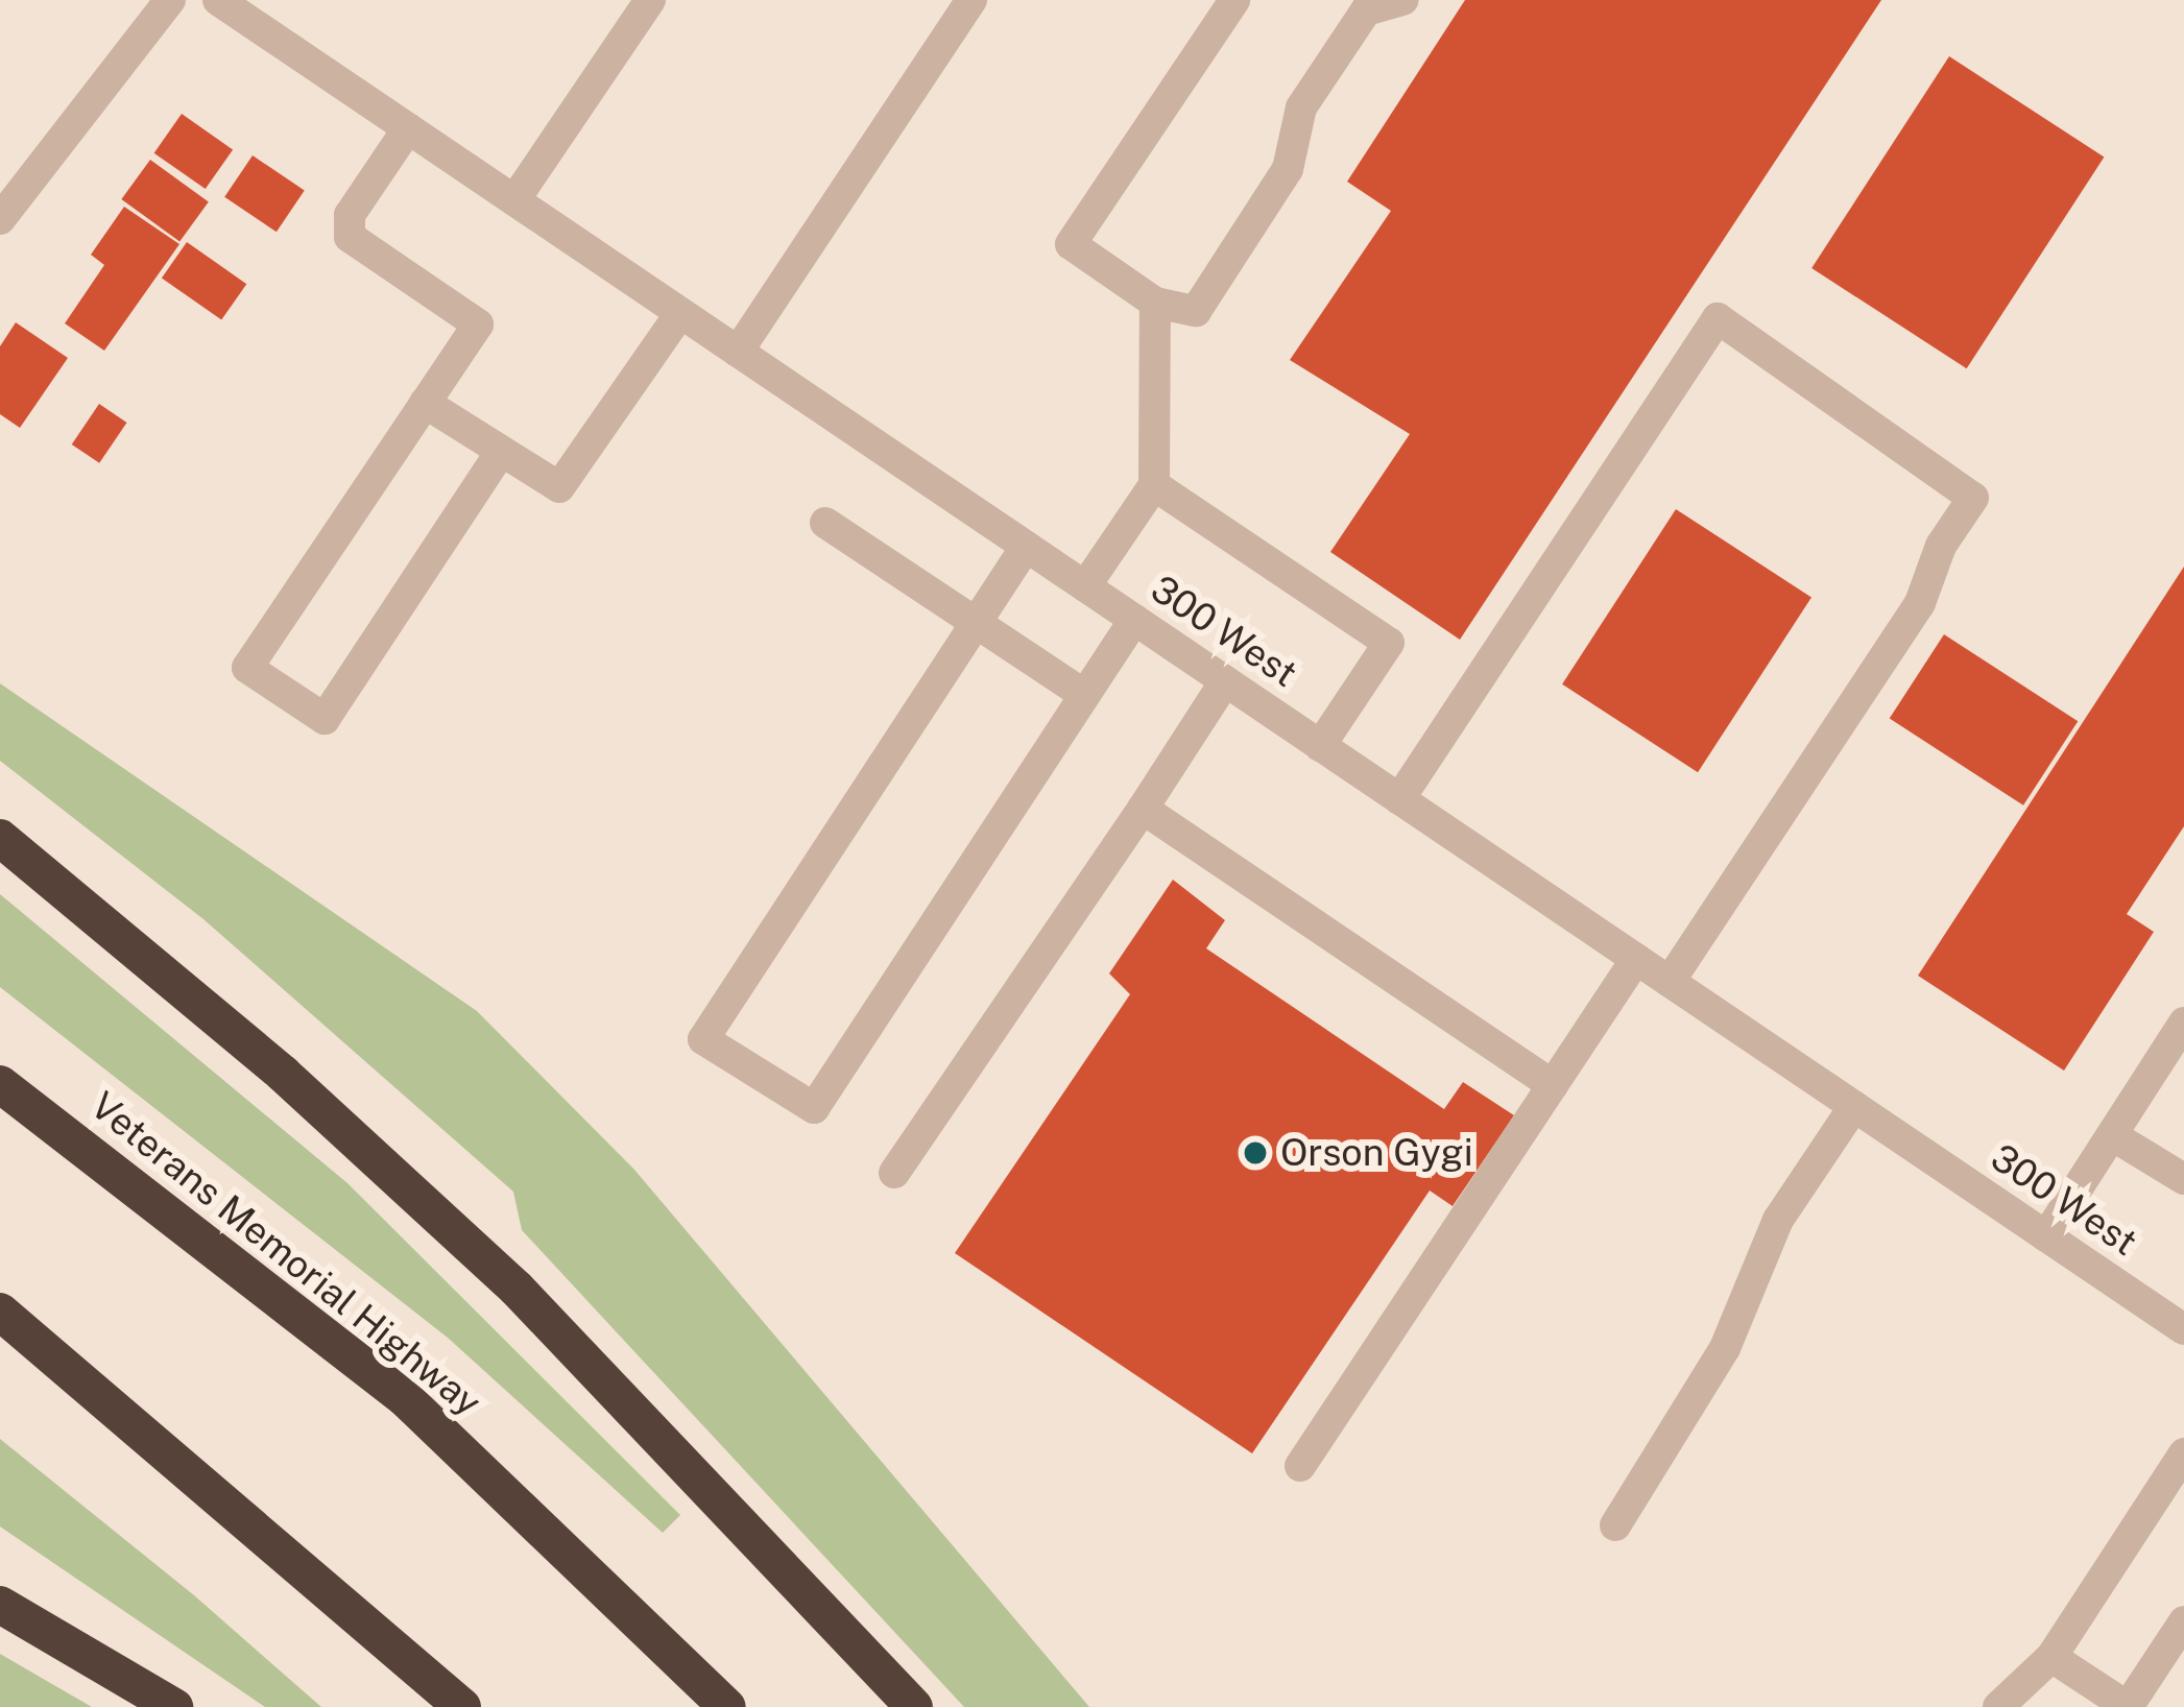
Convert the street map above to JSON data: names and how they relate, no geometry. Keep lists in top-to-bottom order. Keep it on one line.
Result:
{"streets":{"highway":["Veterans Memorial Highway"],"street":["300 West"]},"places":["Orson Gygi"]}
